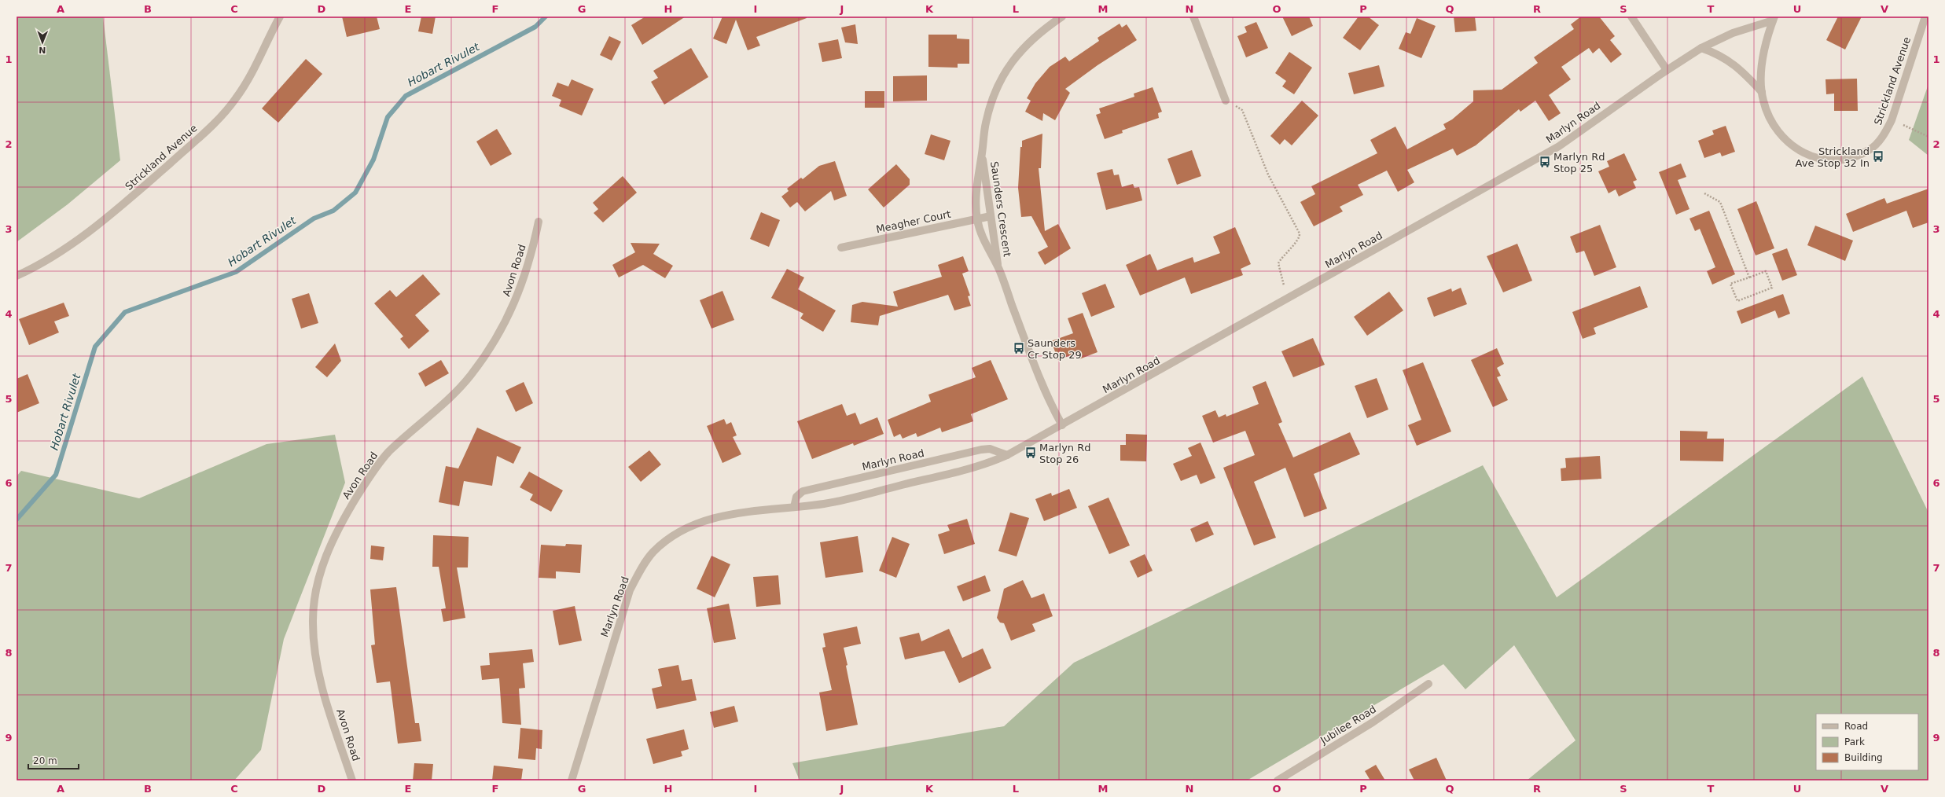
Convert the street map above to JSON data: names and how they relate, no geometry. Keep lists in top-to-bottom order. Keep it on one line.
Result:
{"streets":{"street":["Strickland Avenue","Marlyn Road","Saunders Crescent","Meagher Court","Avon Road","Jubilee Road"]},"crossings":[["Strickland Avenue","Marlyn Road"],["Marlyn Road","Saunders Crescent"],["Saunders Crescent","Meagher Court"]],"water":["Hobart Rivulet"],"places":{"bus stop":["Strickland Ave Stop 32 In","Marlyn Rd Stop 25","Saunders Cr Stop 29","Marlyn Rd Stop 26"]},"legend":["Road","Park","Building"],"scale_bar":"20 m","north":"bottom","grid":{"columns":["A","B","C","D","E","F","G","H","I","J","K","L","M","N","O","P","Q","R","S","T","U","V"],"rows":["1","2","3","4","5","6","7","8","9"]}}
